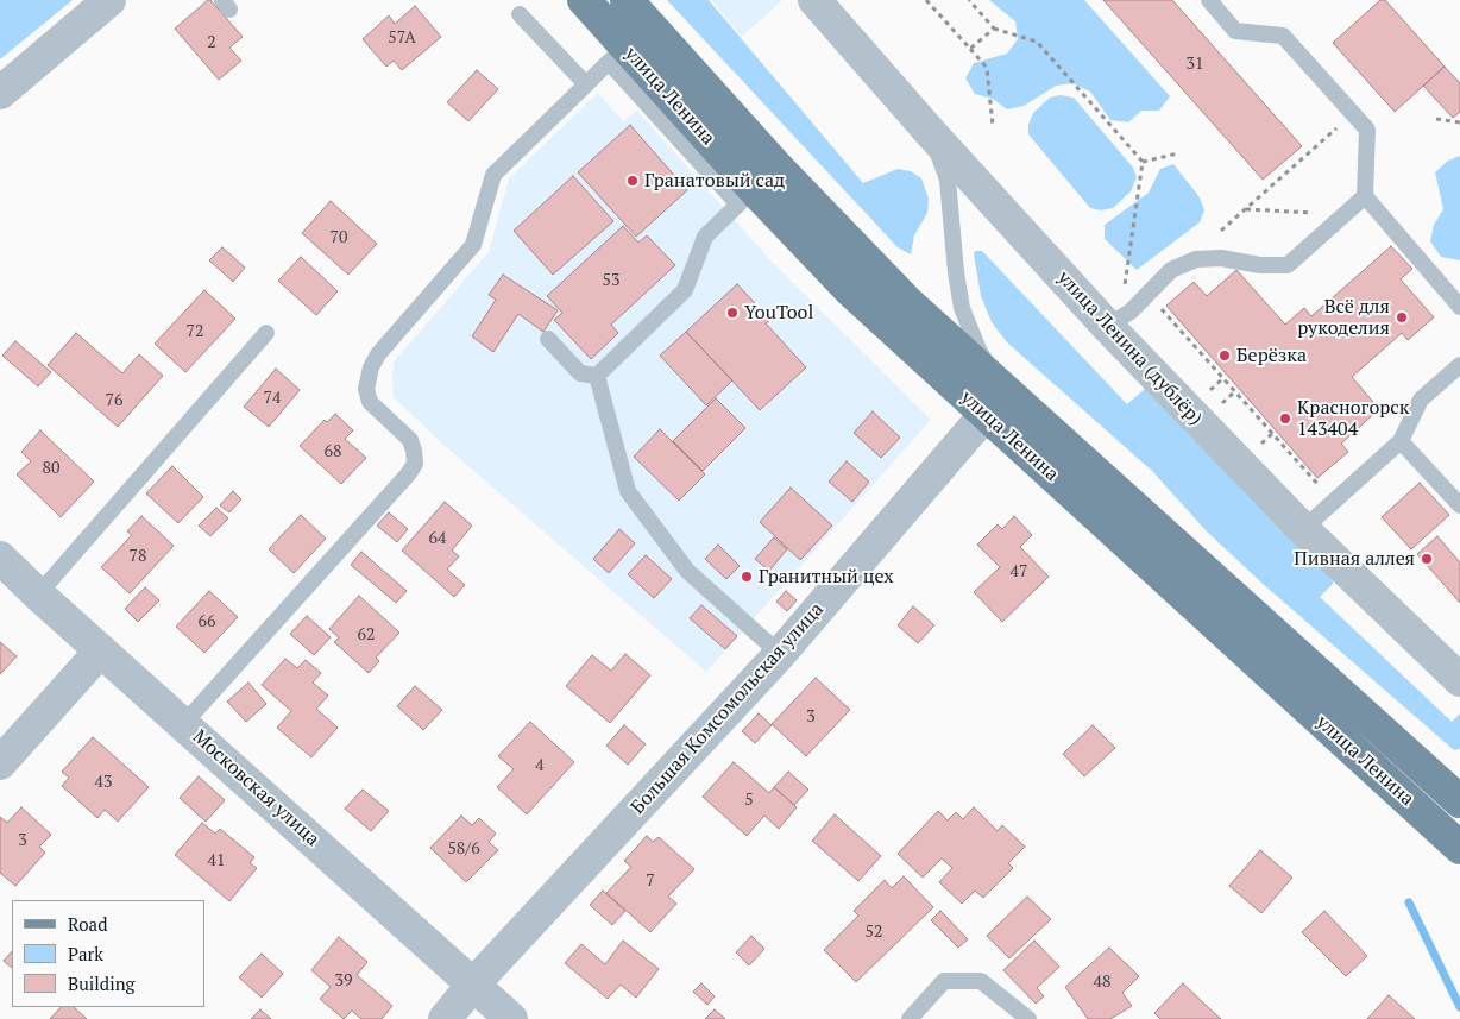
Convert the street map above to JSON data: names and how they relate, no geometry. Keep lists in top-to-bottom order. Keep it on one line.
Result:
{"streets":{"main road":["улица Ленина"],"street":["улица Ленина (дублёр)","Большая Комсомольская улица","Московская улица"]},"crossings":[["улица Ленина","Большая Комсомольская улица"],["Большая Комсомольская улица","Московская улица"]],"places":["Гранатовый сад","YouTool","Всё для рукоделия","Берёзка","Красногорск 143404","Пивная аллея","Гранитный цех"],"house_numbers":["57А","2","31","70","53","72","74","76","68","80","64","78","47","66","62","3","4","43","5","3","58/6","41","7","52","39","48"],"legend":["Road","Park","Building"]}
